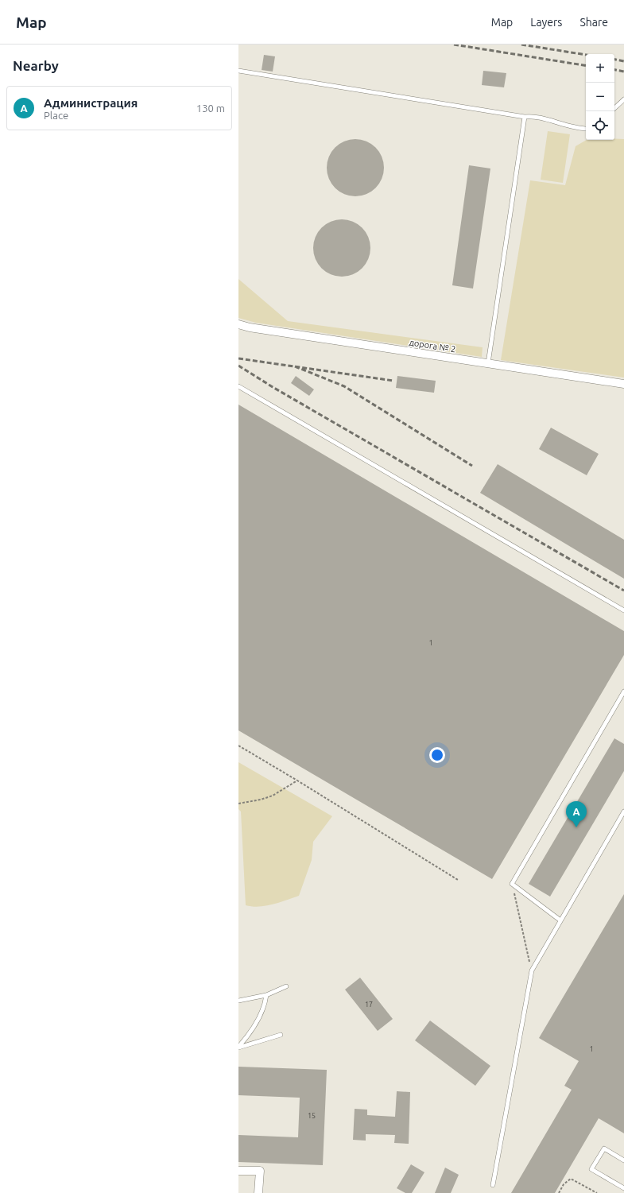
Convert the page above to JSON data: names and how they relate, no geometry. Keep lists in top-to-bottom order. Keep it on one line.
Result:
{"streets":{"street":["дорога № 2"]},"house_numbers":["1","17","1","15"],"page":{"header":"Map","nav":["Map","Layers","Share"],"heading":"Nearby","map_buttons":["+","−"],"list":[{"mark":"A","name":"Администрация","note":"Place","value":"130 m"}],"pins":"A"}}
